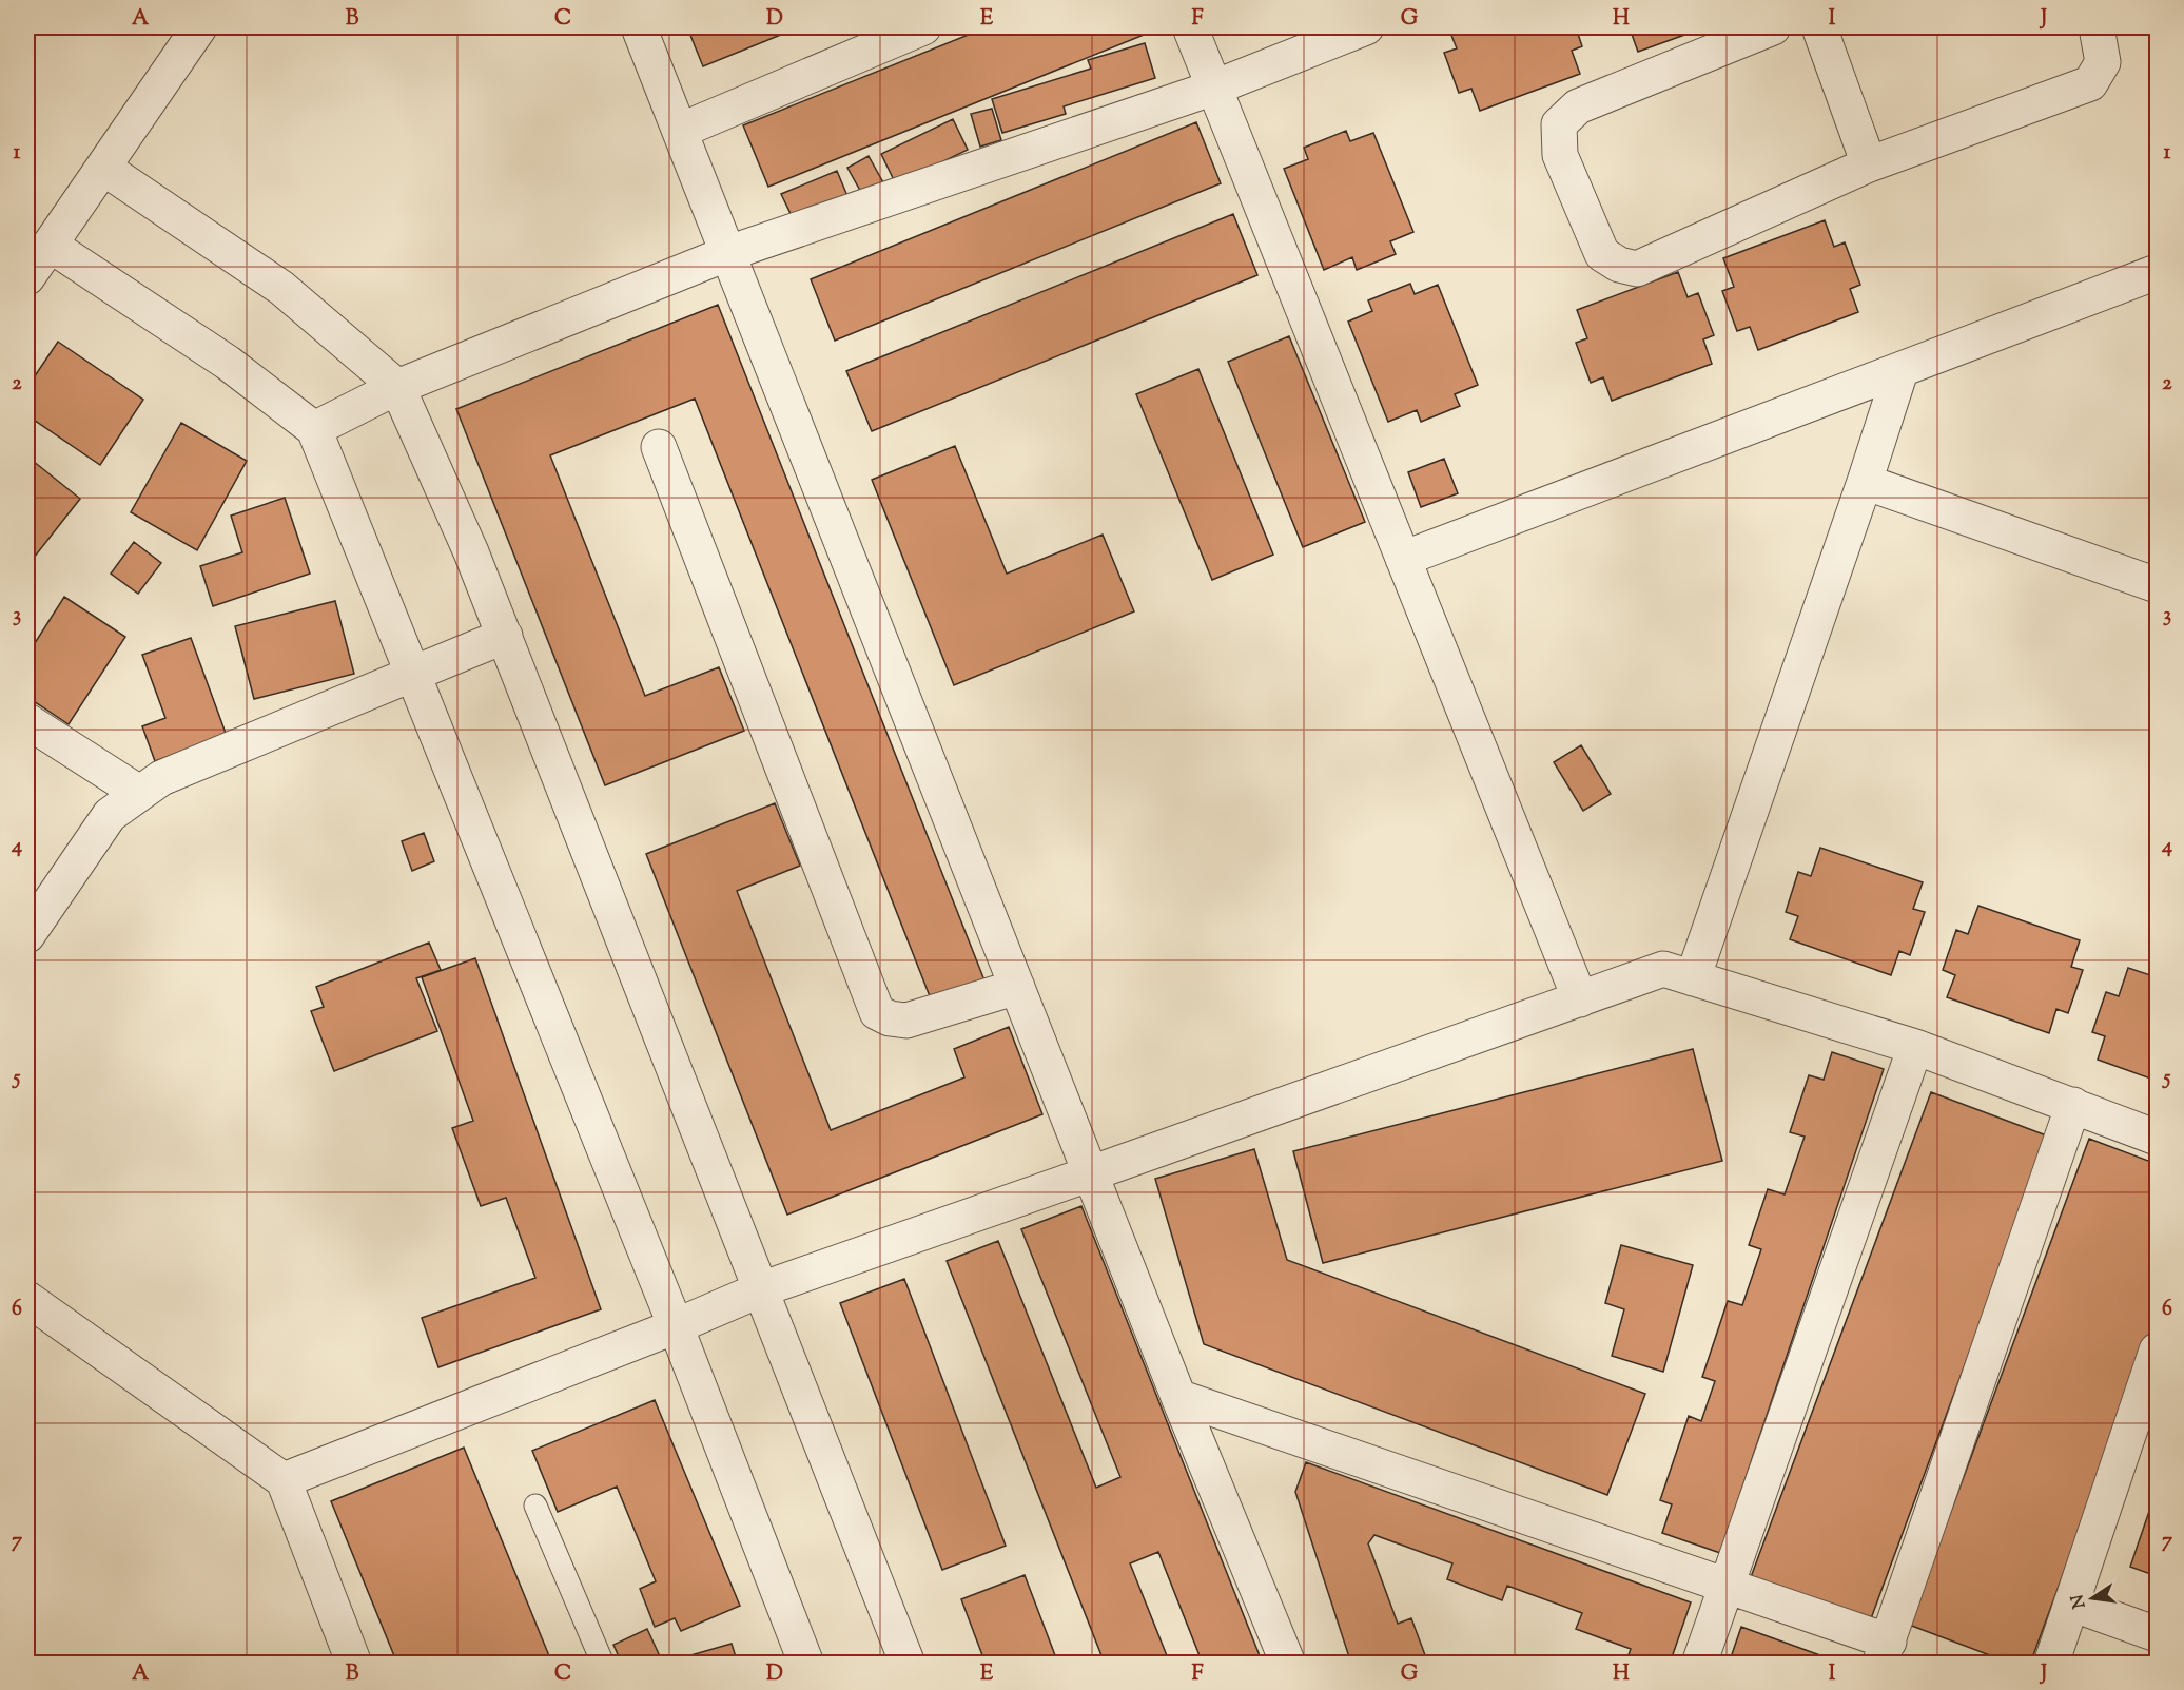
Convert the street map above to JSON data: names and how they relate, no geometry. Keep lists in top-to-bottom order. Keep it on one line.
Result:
{"north":"left","grid":{"columns":["A","B","C","D","E","F","G","H","I","J"],"rows":["1","2","3","4","5","6","7"]}}
